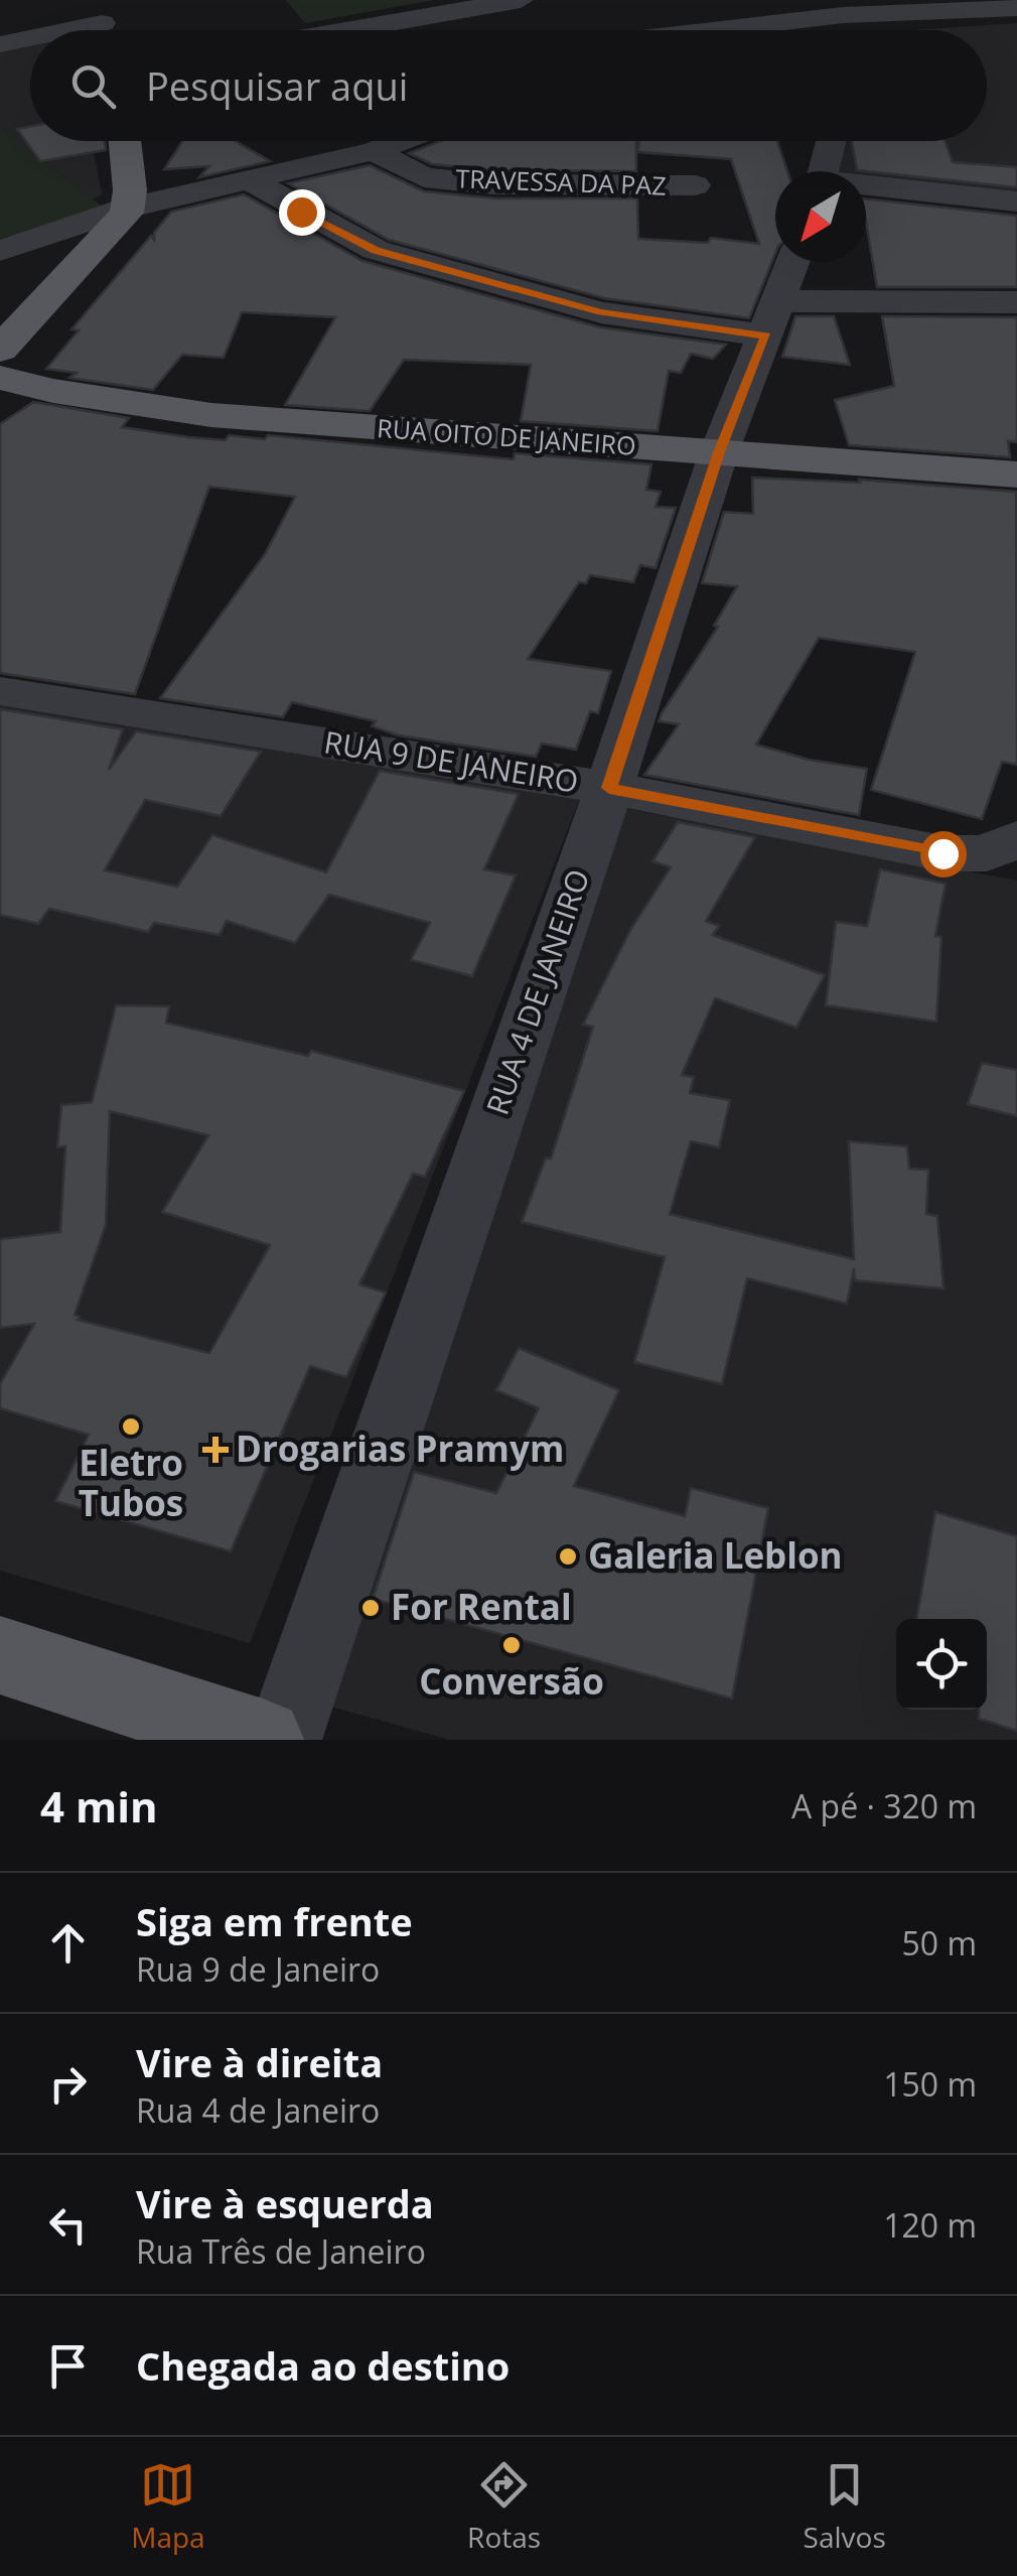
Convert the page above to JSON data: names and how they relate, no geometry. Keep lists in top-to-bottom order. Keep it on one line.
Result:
{"streets":{"main road":["RUA OITO DE JANEIRO"],"street":["TRAVESSA DA PAZ","RUA 9 DE JANEIRO","RUA 4 DE JANEIRO"]},"crossings":[["RUA OITO DE JANEIRO","RUA 4 DE JANEIRO"],["RUA 9 DE JANEIRO","RUA 4 DE JANEIRO"]],"places":{"other":["Eletro Tubos","Galeria Leblon","For Rental","Conversão"],"health":["Drogarias Pramym"]},"north":"bottom left","page":{"search":"Pesquisar aqui","heading":["4 min","A pé · 320 m"],"list":[["Siga em frente","Rua 9 de Janeiro","50 m"],["Vire à direita","Rua 4 de Janeiro","150 m"],["Vire à esquerda","Rua Três de Janeiro","120 m"],"Chegada ao destino"],"nav":["Mapa","Rotas","Salvos"]}}
